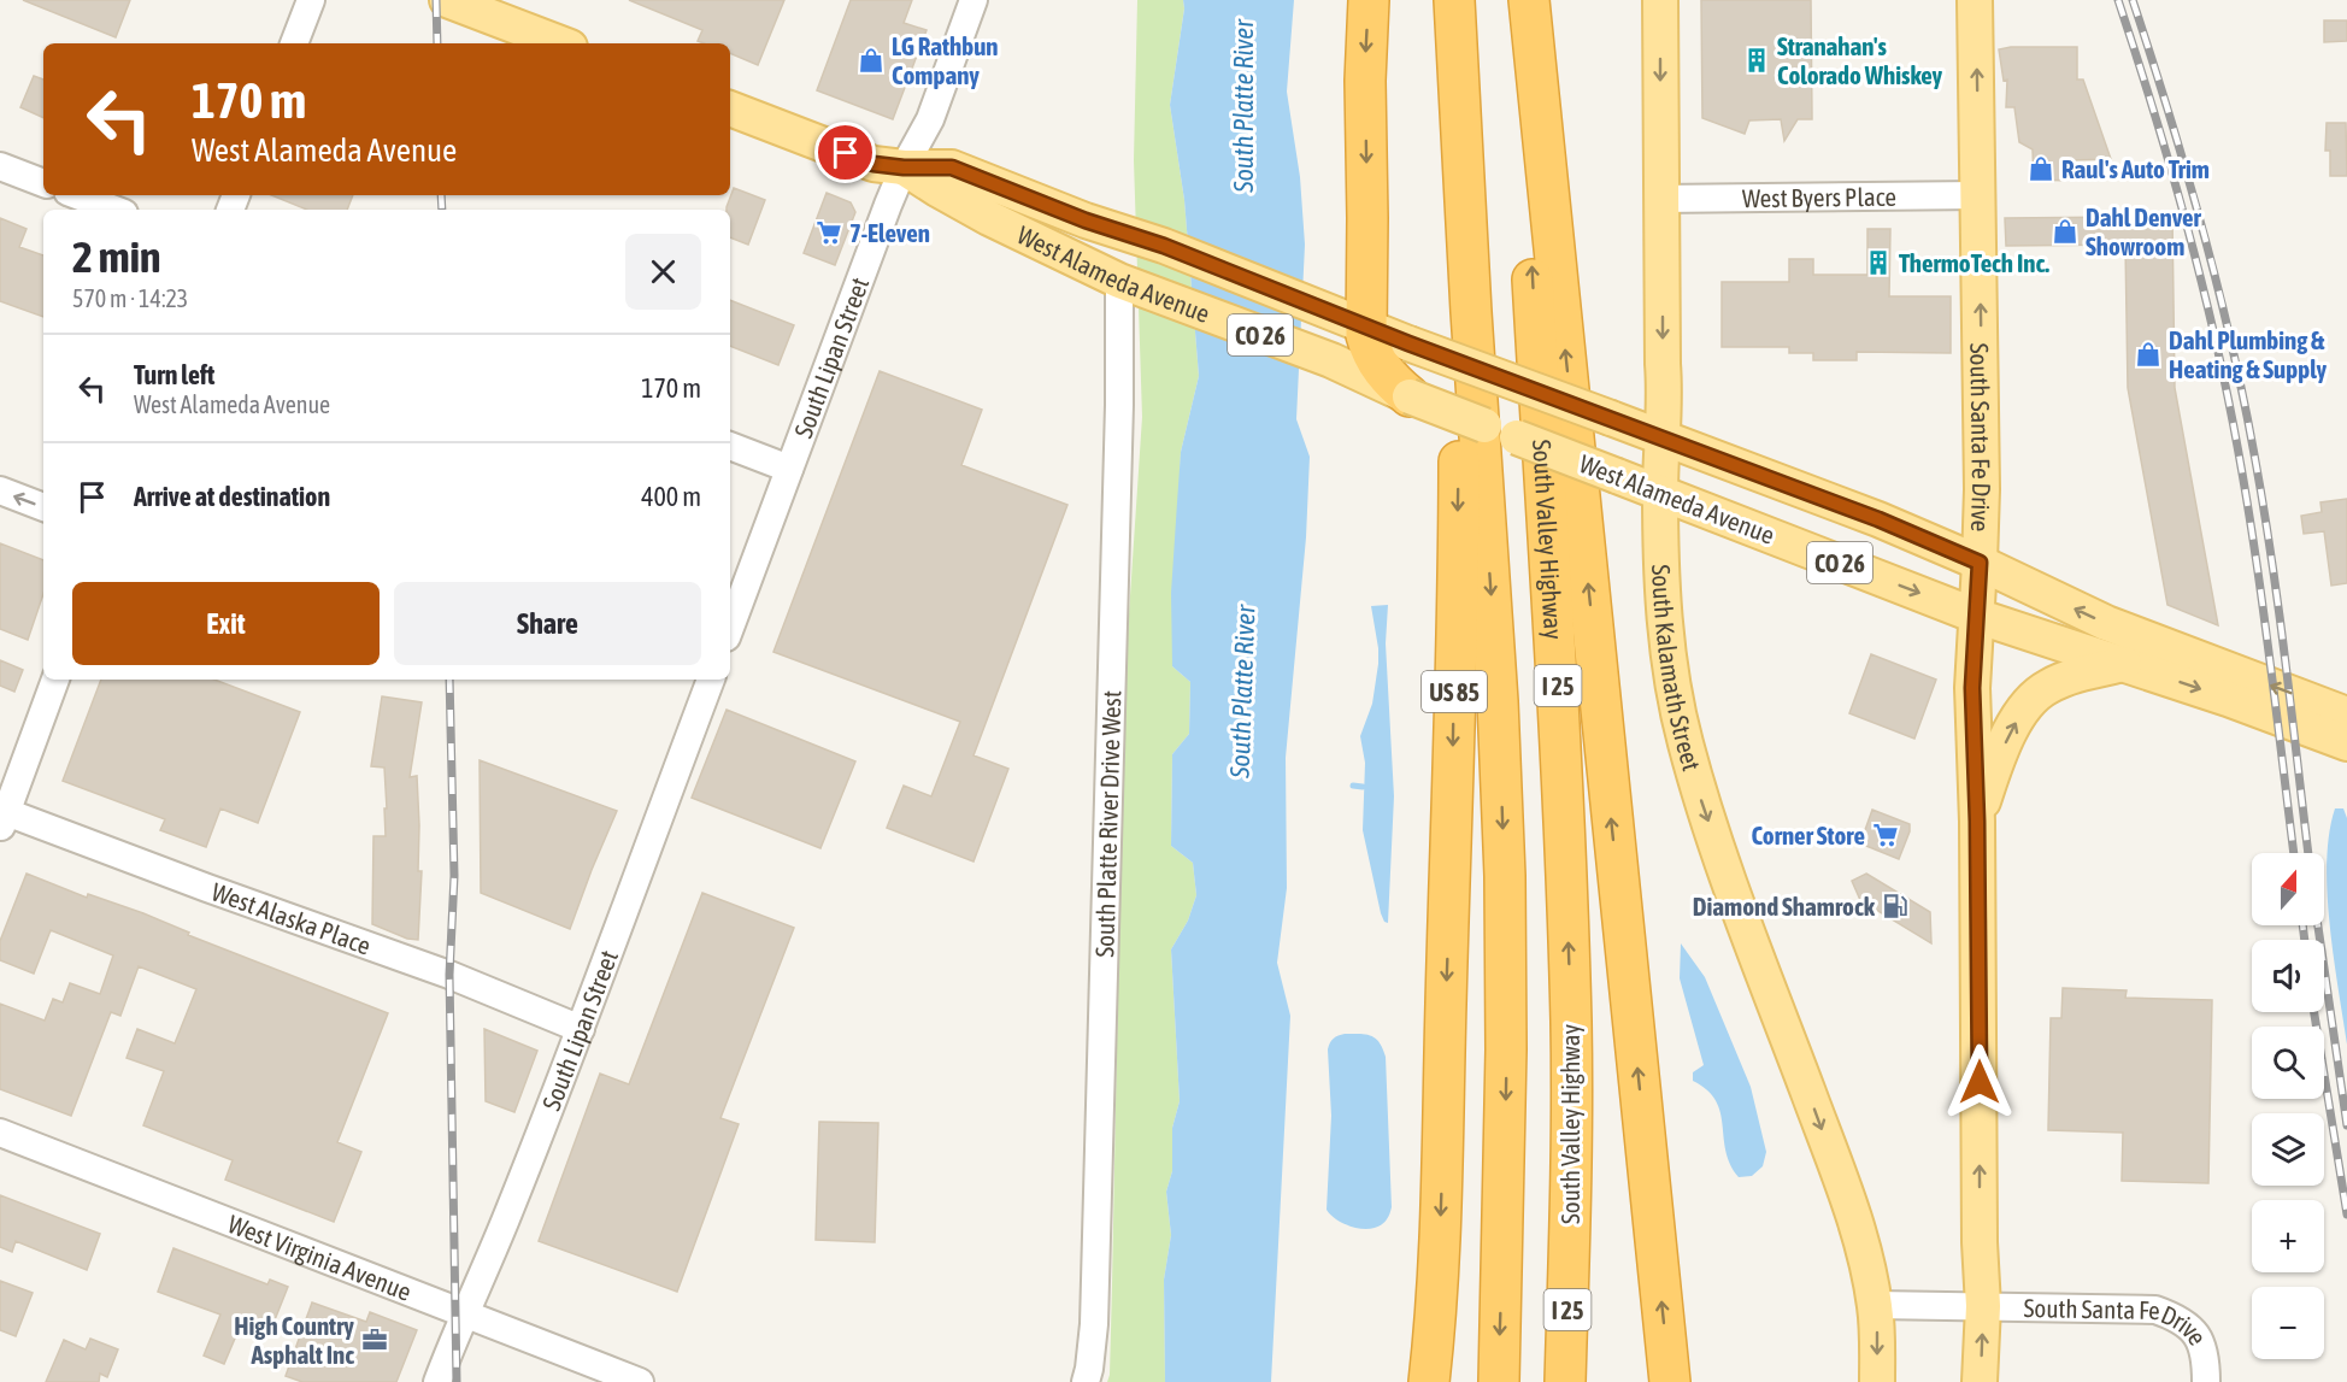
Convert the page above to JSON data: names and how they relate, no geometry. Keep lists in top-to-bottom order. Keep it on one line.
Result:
{"streets":{"highway":["South Valley Highway","I 25","US 85"],"main road":["West Alameda Avenue","CO 26","South Santa Fe Drive","South Kalamath Street"],"street":["West Byers Place","South Lipan Street","South Platte River Drive West","West Alaska Place","West Virginia Avenue"]},"crossings":[["West Byers Place","South Santa Fe Drive"],["West Byers Place","South Kalamath Street"],["West Alameda Avenue","South Lipan Street"],["West Alameda Avenue","South Santa Fe Drive"],["West Alameda Avenue","South Kalamath Street"],["West Alameda Avenue","South Platte River Drive West"],["South Lipan Street","West Alaska Place"],["South Lipan Street","West Virginia Avenue"],["South Santa Fe Drive","South Kalamath Street"],["I 25","US 85"]],"one_way":["South Santa Fe Drive","South Kalamath Street"],"water":["South Platte River"],"places":{"shop":["LG Rathbun Company","Raul's Auto Trim","Dahl Denver Showroom","Dahl Plumbing & Heating & Supply"],"building":["Stranahan's Colorado Whiskey","ThermoTech Inc."],"supermarket":["7-Eleven","Corner Store"],"fuel station":["Diamond Shamrock"],"office":["High Country Asphalt Inc"]},"north":"top","page":{"turn":["170 m","West Alameda Avenue"],"heading":["2 min","570 m · 14:23"],"list":[{"name":"Turn left","note":"West Alameda Avenue","value":"170 m"},{"name":"Arrive at destination","value":"400 m"}],"buttons":["Exit","Share"],"map_buttons":["+","−"]}}
